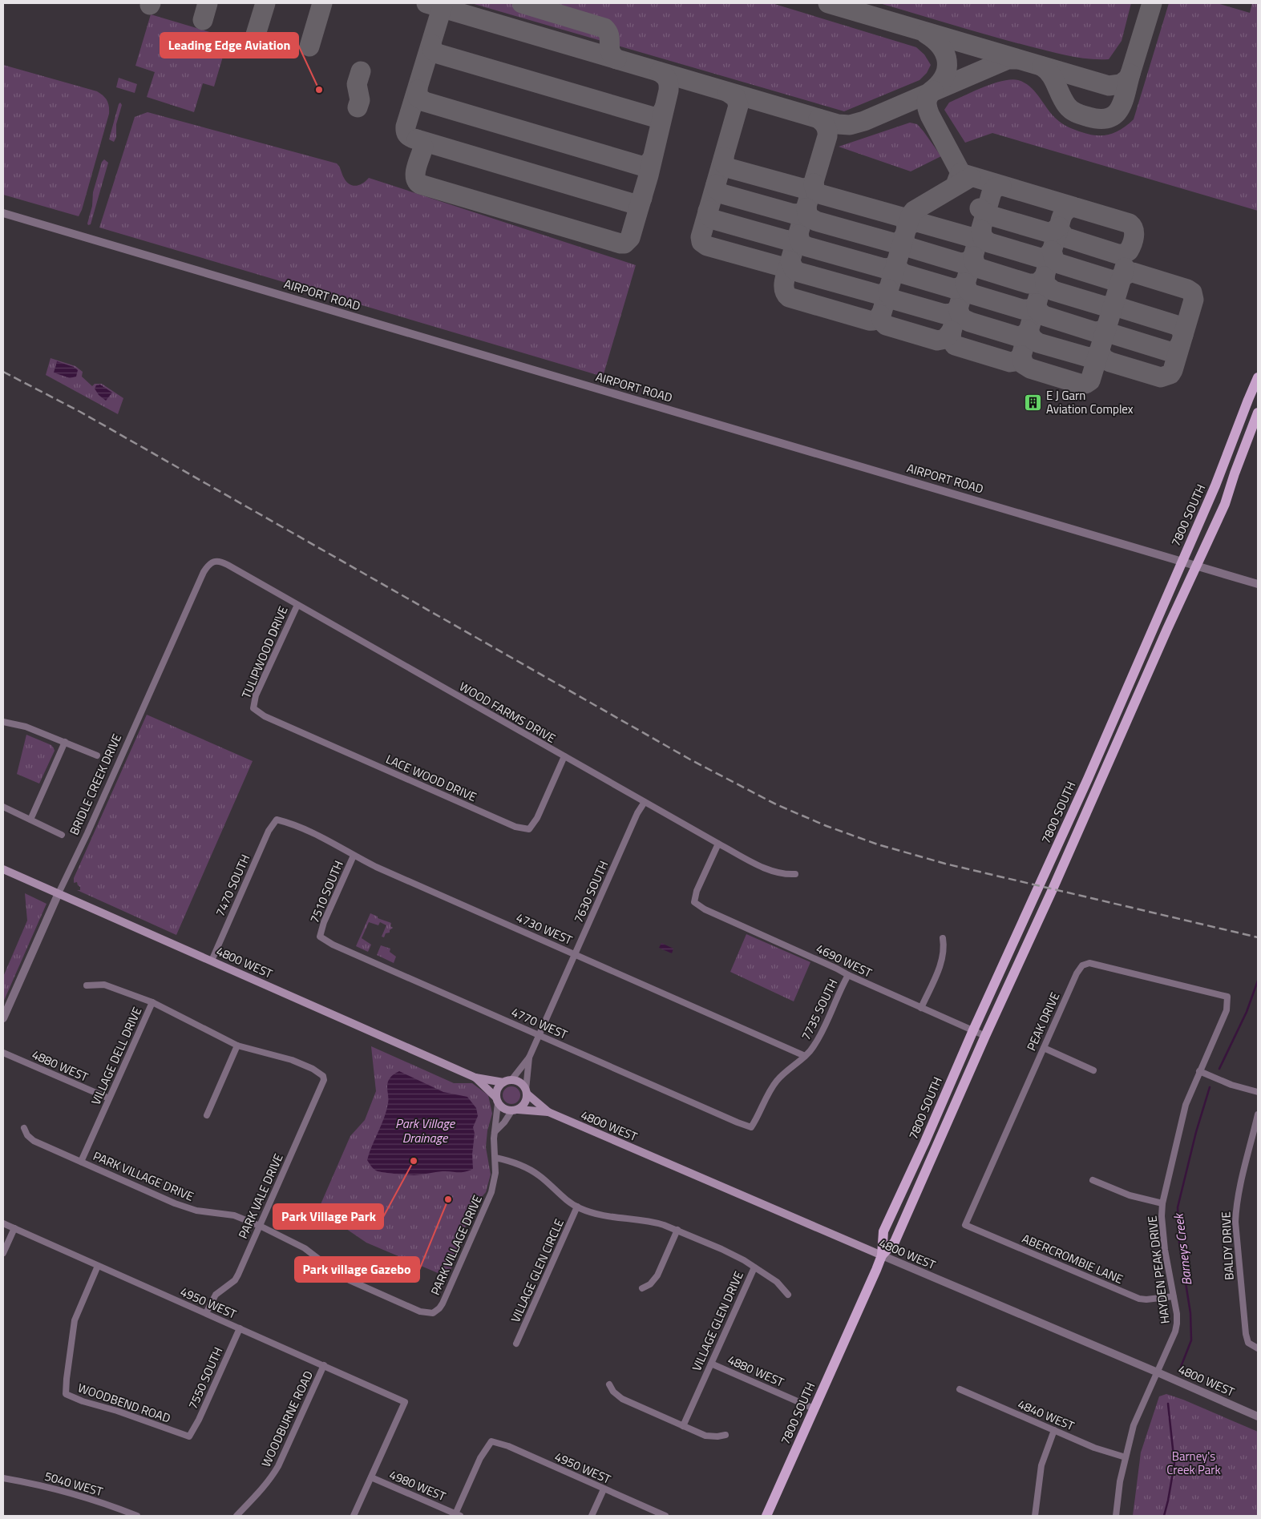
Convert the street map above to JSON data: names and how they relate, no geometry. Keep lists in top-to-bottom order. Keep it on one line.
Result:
{"streets":{"main road":["7800 SOUTH","4800 WEST"],"street":["AIRPORT ROAD","TULIPWOOD DRIVE","WOOD FARMS DRIVE","LACE WOOD DRIVE","BRIDLE CREEK DRIVE","7470 SOUTH","7510 SOUTH","7630 SOUTH","4730 WEST","4690 WEST","7735 SOUTH","PEAK DRIVE","4770 WEST","VILLAGE DELL DRIVE","4880 WEST","PARK VILLAGE DRIVE","PARK VALE DRIVE","BALDY DRIVE","ABERCROMBIE LANE","HAYDEN PEAK DRIVE","VILLAGE GLEN CIRCLE","4950 WEST","VILLAGE GLEN DRIVE","7550 SOUTH","WOODBEND ROAD","4840 WEST","WOODBURNE ROAD","5040 WEST","4980 WEST"]},"crossings":[["AIRPORT ROAD","7800 SOUTH"],["7800 SOUTH","4690 WEST"],["7800 SOUTH","4800 WEST"],["7800 SOUTH","4880 WEST"],["TULIPWOOD DRIVE","WOOD FARMS DRIVE"],["TULIPWOOD DRIVE","LACE WOOD DRIVE"],["WOOD FARMS DRIVE","LACE WOOD DRIVE"],["WOOD FARMS DRIVE","BRIDLE CREEK DRIVE"],["WOOD FARMS DRIVE","7630 SOUTH"],["WOOD FARMS DRIVE","4690 WEST"],["BRIDLE CREEK DRIVE","4800 WEST"],["7470 SOUTH","4730 WEST"],["7470 SOUTH","4800 WEST"],["7510 SOUTH","4730 WEST"],["7510 SOUTH","4770 WEST"],["7630 SOUTH","4730 WEST"],["7630 SOUTH","4800 WEST"],["7630 SOUTH","4770 WEST"],["7630 SOUTH","PARK VILLAGE DRIVE"],["4730 WEST","7735 SOUTH"],["4690 WEST","7735 SOUTH"],["4800 WEST","PARK VILLAGE DRIVE"],["4800 WEST","HAYDEN PEAK DRIVE"],["7735 SOUTH","4770 WEST"],["PEAK DRIVE","ABERCROMBIE LANE"],["PEAK DRIVE","HAYDEN PEAK DRIVE"],["VILLAGE DELL DRIVE","4880 WEST"],["VILLAGE DELL DRIVE","PARK VILLAGE DRIVE"],["VILLAGE DELL DRIVE","PARK VALE DRIVE"],["4880 WEST","VILLAGE GLEN DRIVE"],["PARK VILLAGE DRIVE","PARK VALE DRIVE"],["PARK VILLAGE DRIVE","VILLAGE GLEN DRIVE"],["PARK VALE DRIVE","4950 WEST"],["ABERCROMBIE LANE","HAYDEN PEAK DRIVE"],["HAYDEN PEAK DRIVE","4840 WEST"],["VILLAGE GLEN CIRCLE","VILLAGE GLEN DRIVE"],["4950 WEST","7550 SOUTH"],["4950 WEST","WOODBEND ROAD"],["4950 WEST","WOODBURNE ROAD"],["4950 WEST","4980 WEST"],["7550 SOUTH","WOODBEND ROAD"]],"water":["Park Village Drainage","Barneys Creek"],"parks":["Barney's Creek Park"],"places":{"other":["Leading Edge Aviation","Park Village Park","Park village Gazebo"],"building":["E J Garn Aviation Complex"]}}
